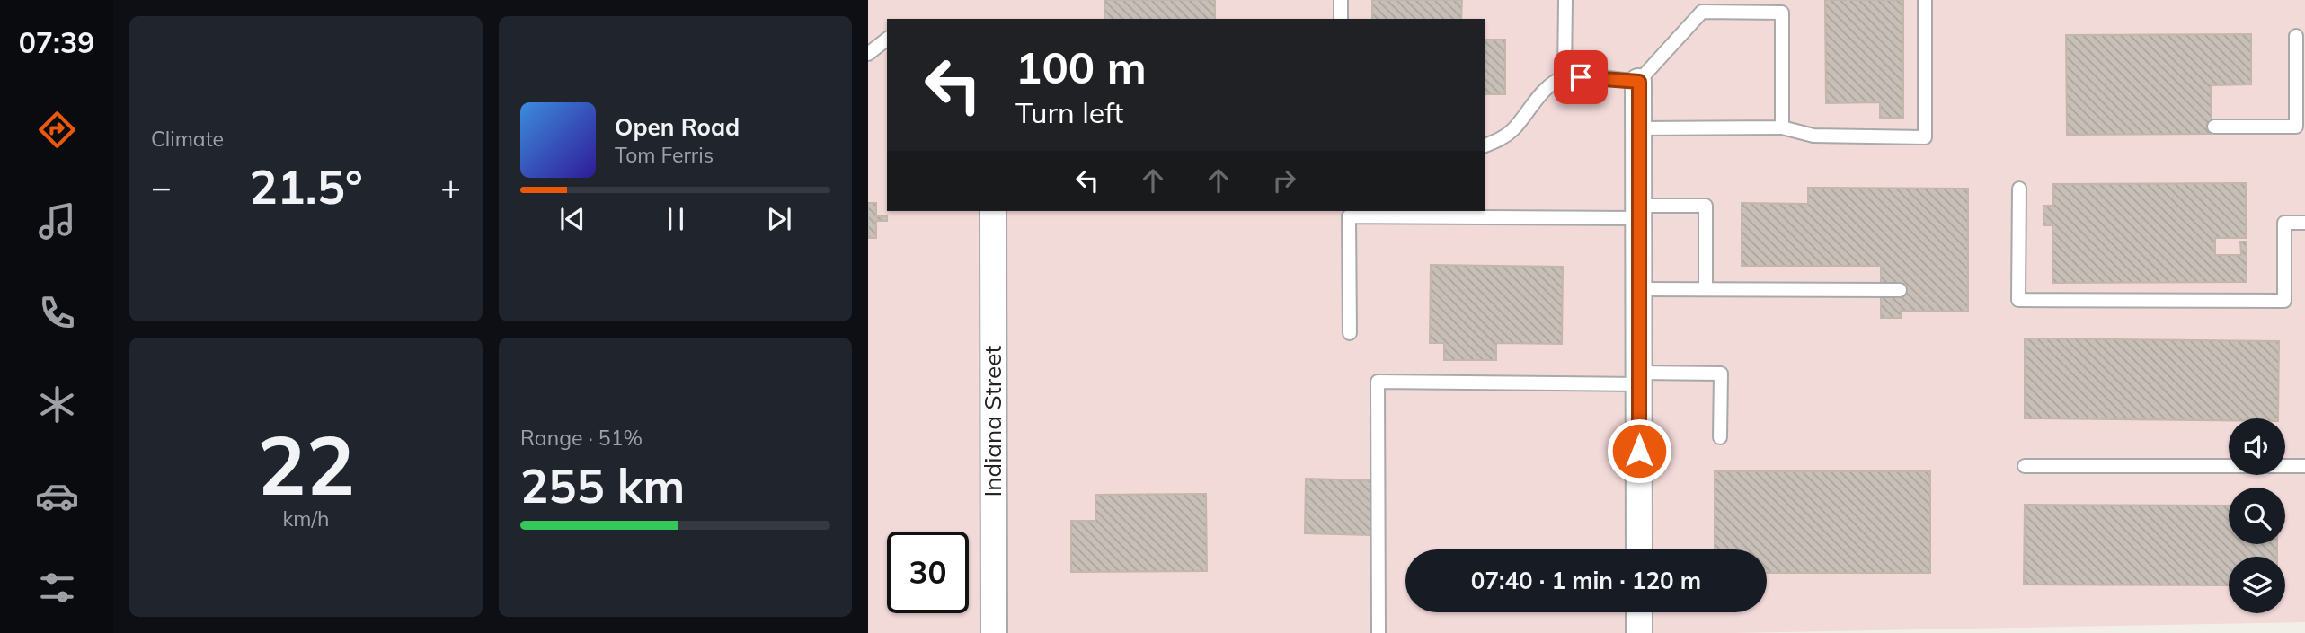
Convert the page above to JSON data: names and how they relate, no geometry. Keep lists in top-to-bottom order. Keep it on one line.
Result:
{"streets":{"street":["Indiana Street"]},"page":{"tabs":"07:39","tile":["Climate",["22","km/h"],["Range · 51%","255 km"]],"turn":["100 m","Turn left"],"song":["Open Road","Tom Ferris"],"heat":["−","21.5°","+"],"limit":"30","trip":"07:40 · 1 min · 120 m"}}
